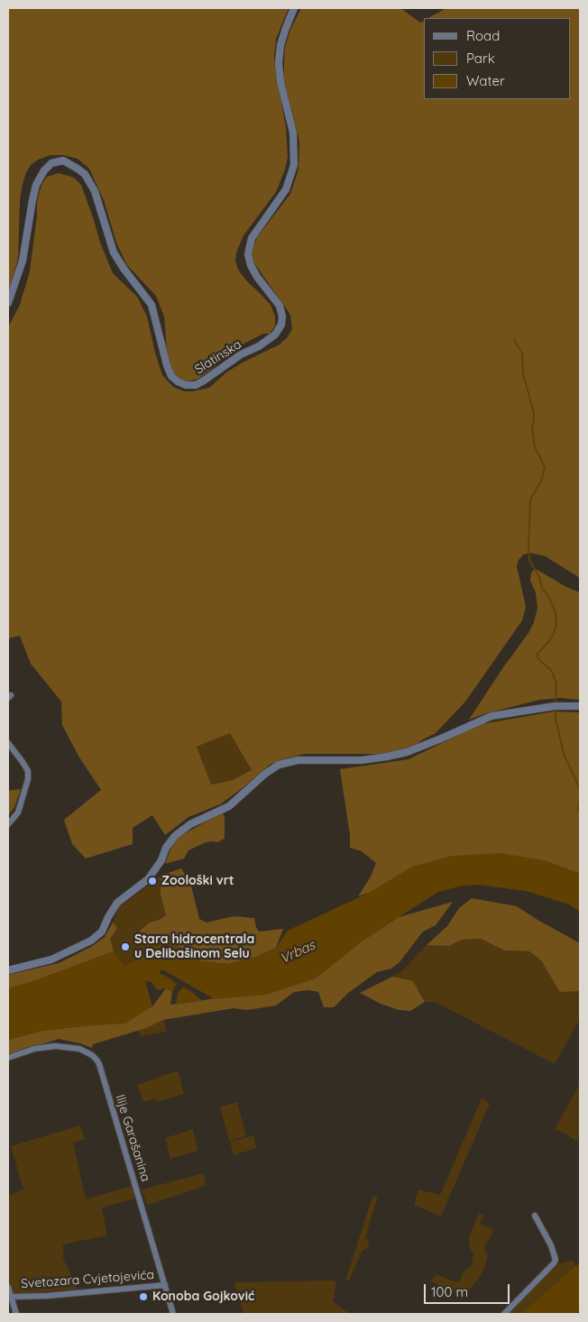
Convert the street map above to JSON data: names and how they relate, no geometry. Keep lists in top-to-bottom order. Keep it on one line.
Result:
{"streets":{"street":["Slatinska","Ilije Garašanina","Svetozara Cvjetojevića"]},"crossings":[["Ilije Garašanina","Svetozara Cvjetojevića"]],"water":["Vrbas"],"places":["Zoološki vrt","Stara hidrocentrala u Delibašinom Selu","Konoba Gojković"],"legend":["Road","Park","Water"],"scale_bar":"100 m"}
